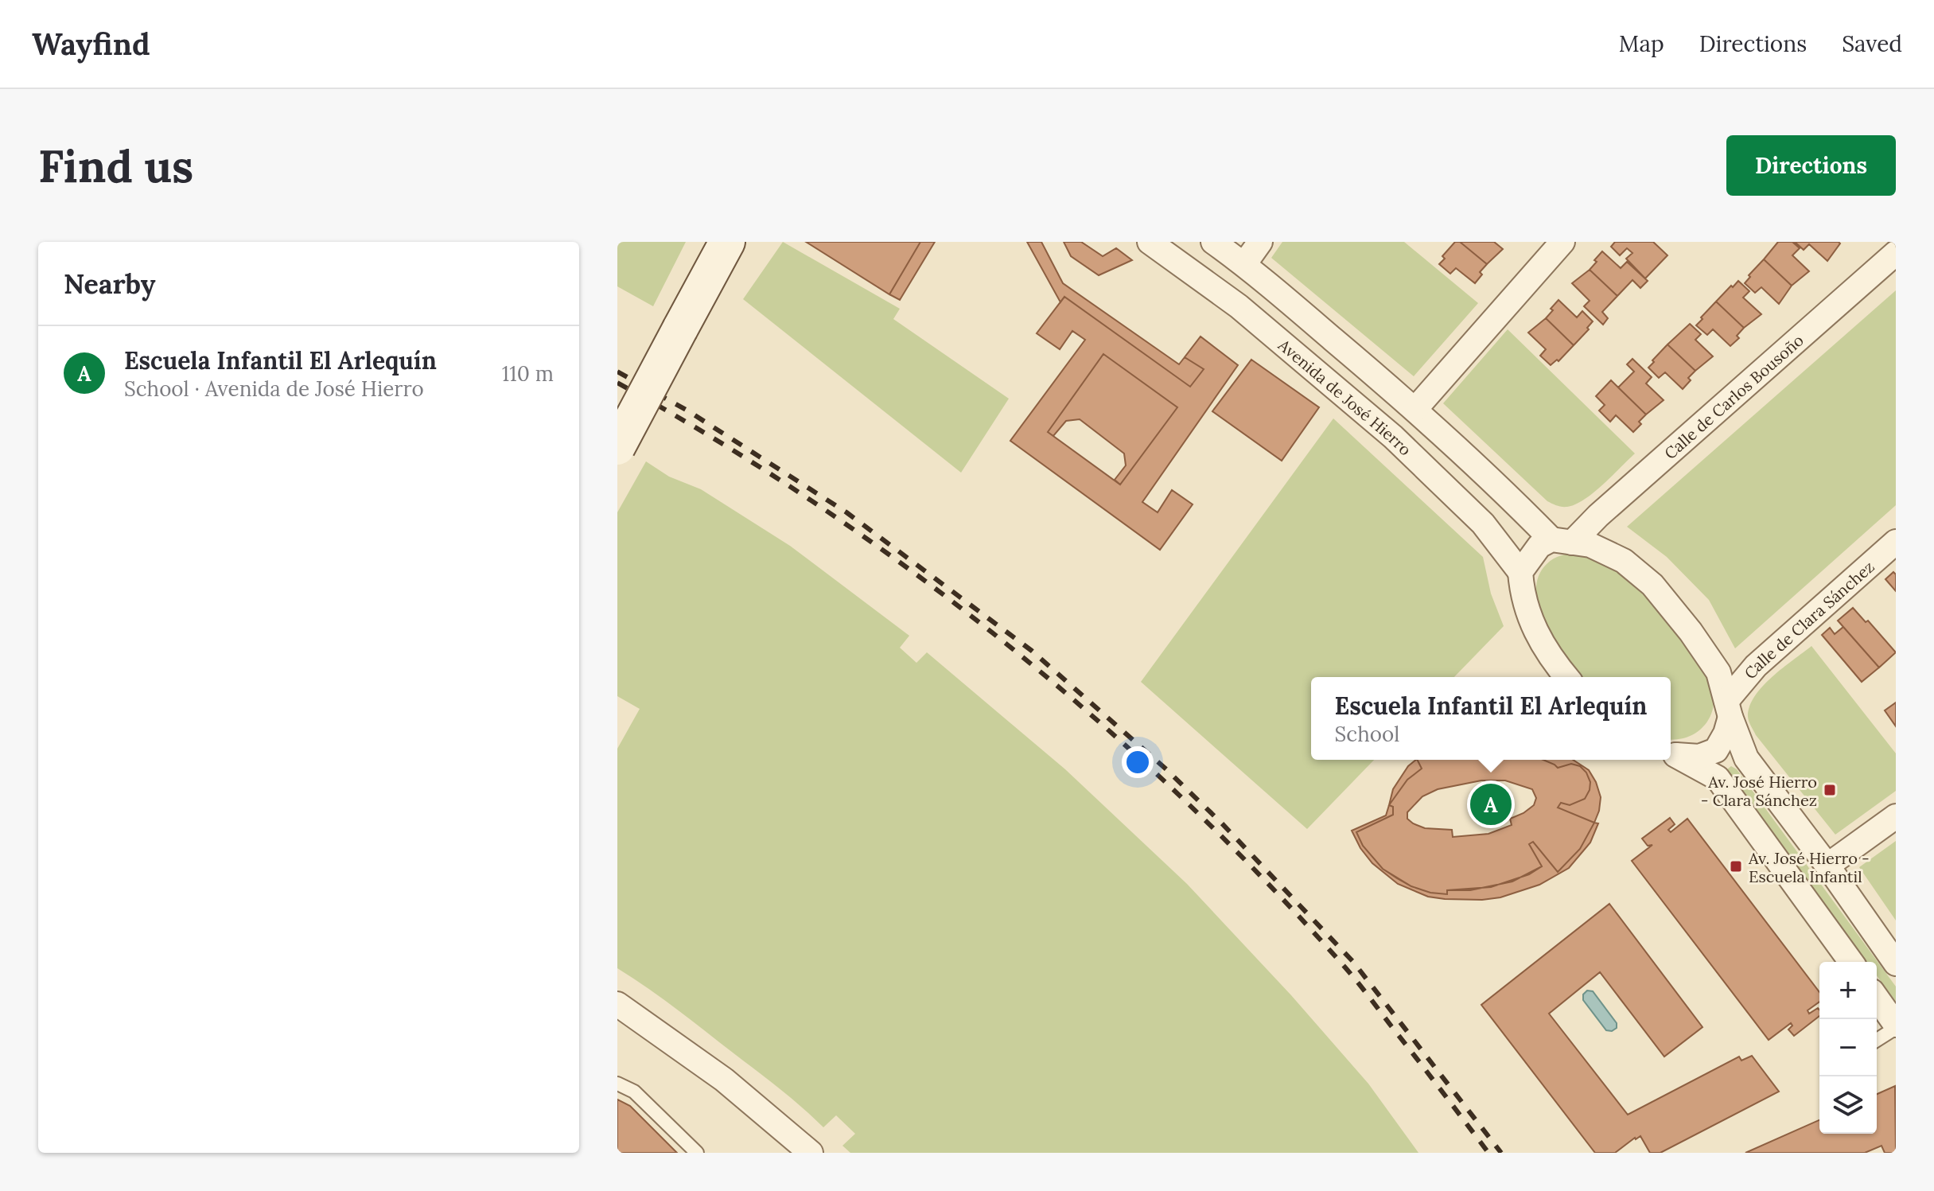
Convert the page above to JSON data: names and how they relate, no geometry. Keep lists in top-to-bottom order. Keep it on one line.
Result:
{"streets":{"street":["Avenida de José Hierro","Calle de Carlos Bousoño","Calle de Clara Sánchez"]},"crossings":[["Avenida de José Hierro","Calle de Carlos Bousoño"]],"places":{"transit":["Av. José Hierro - Clara Sánchez","Av. José Hierro - Escuela Infantil"]},"page":{"header":"Wayfind","nav":["Map","Directions","Saved"],"buttons":"Directions","title":"Find us","heading":"Nearby","list":[{"mark":"A","name":"Escuela Infantil El Arlequín","note":"School · Avenida de José Hierro","value":"110 m"}],"popup":["Escuela Infantil El Arlequín","School"],"pins":"A","map_buttons":["+","−"]}}
